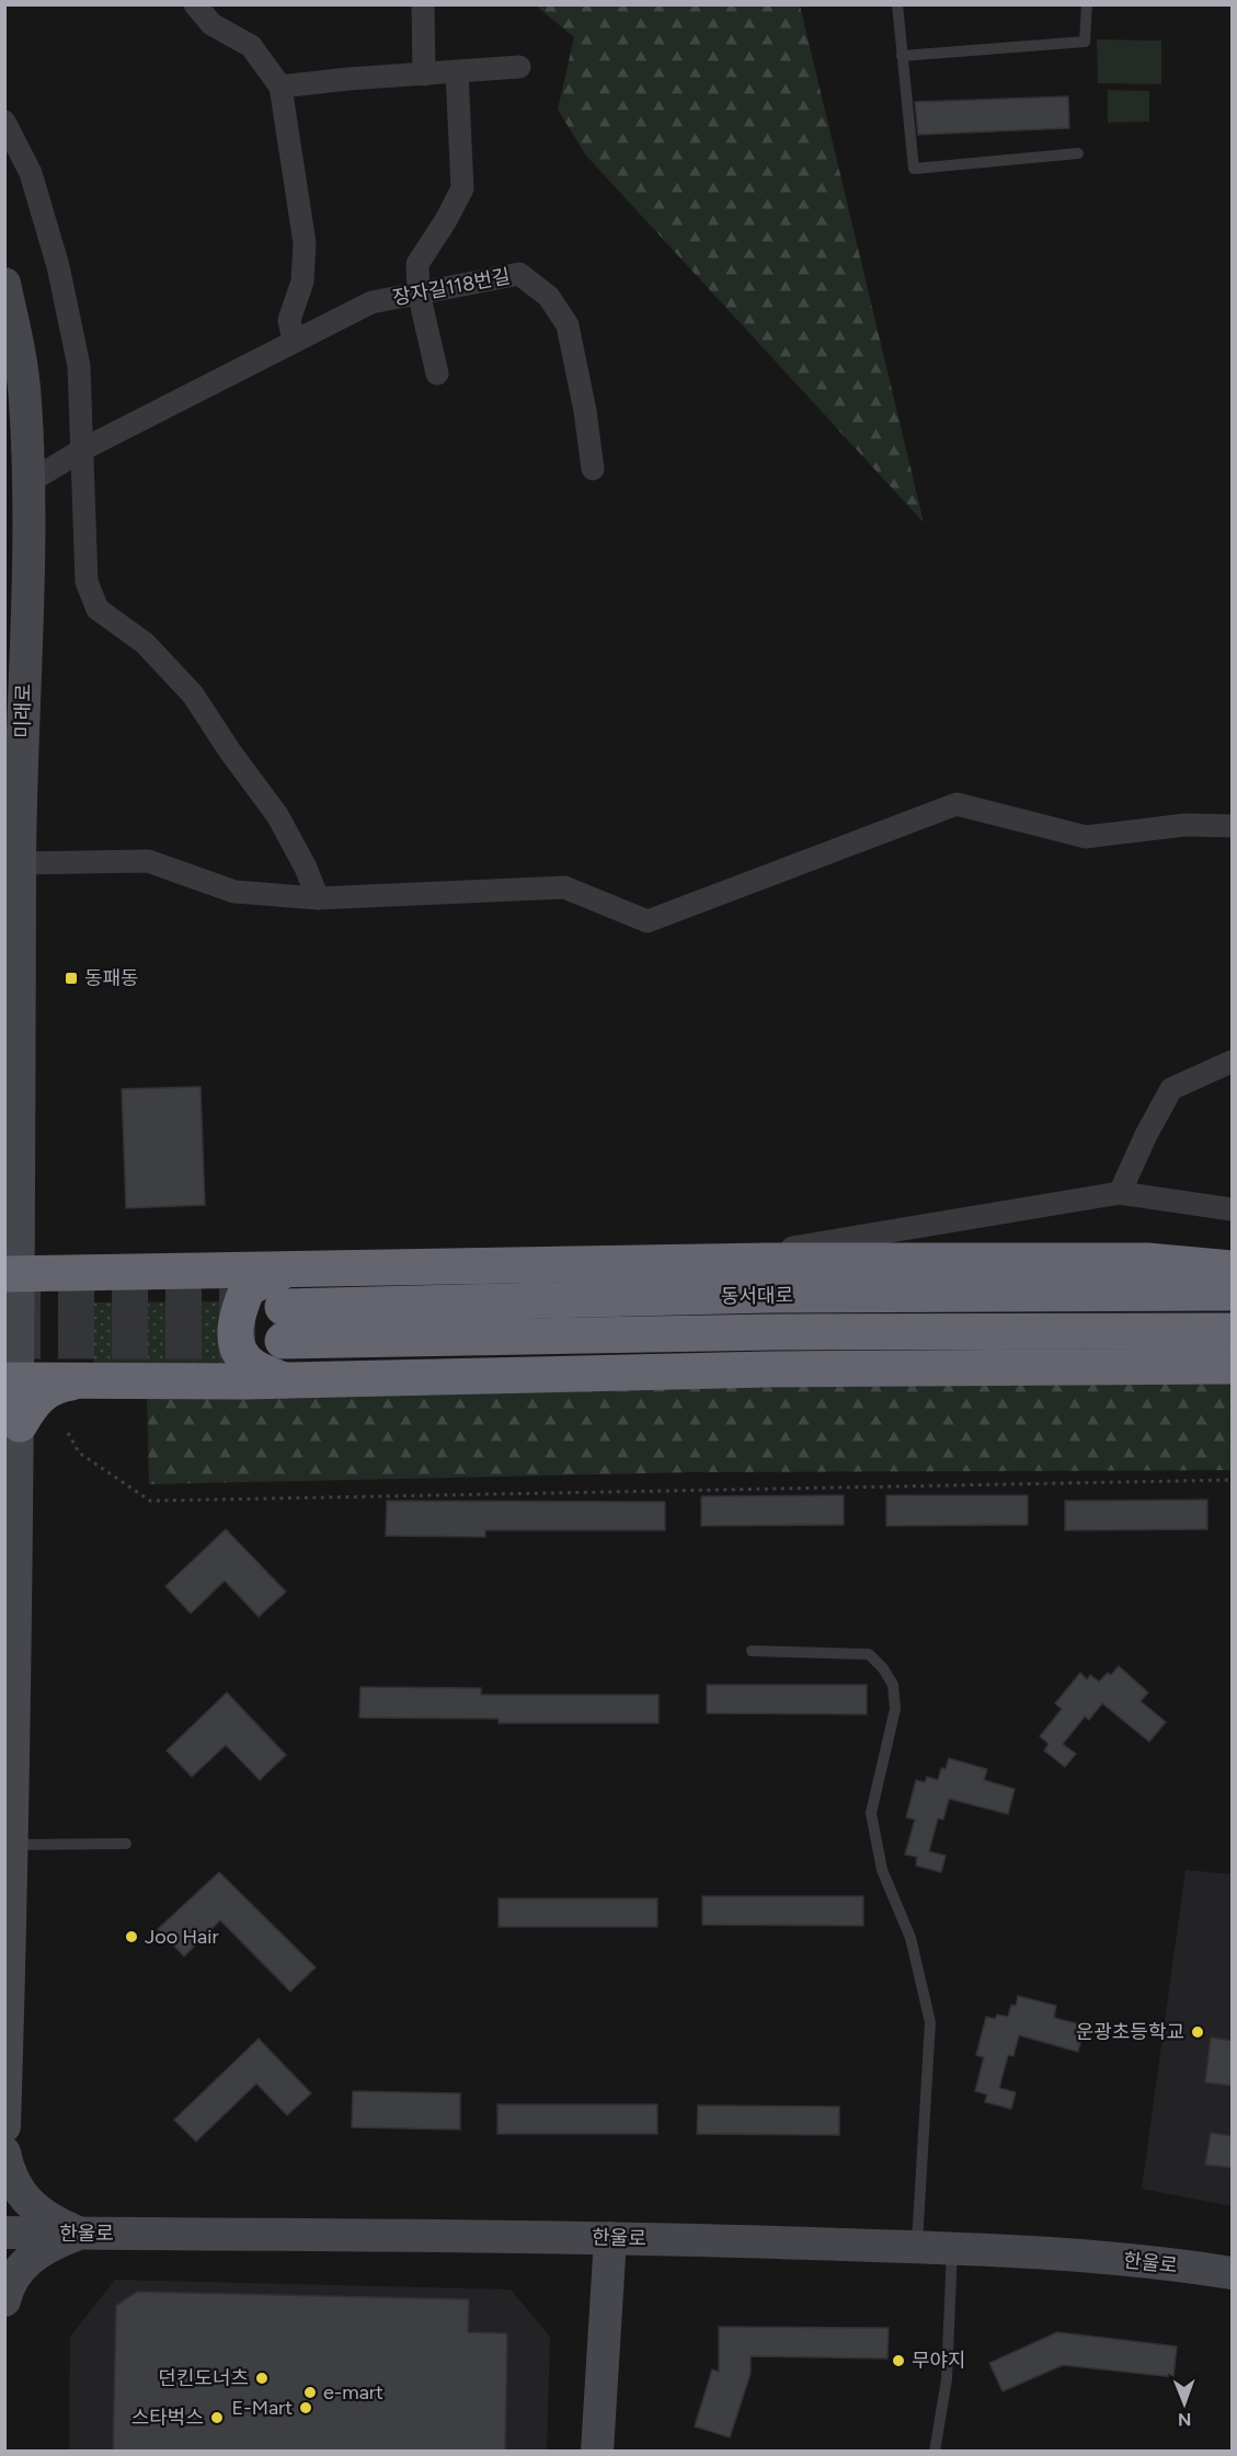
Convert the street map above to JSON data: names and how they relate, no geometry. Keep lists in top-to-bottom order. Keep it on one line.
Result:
{"streets":{"highway":["동서대로"],"street":["장자길118번길","미래로","한울로"]},"crossings":[["장자길118번길","미래로"]],"places":{"transit":["동패동"],"other":["Joo Hair","운광초등학교","무야지","던킨도너츠","e-mart","E-Mart","스타벅스"]},"north":"bottom"}
